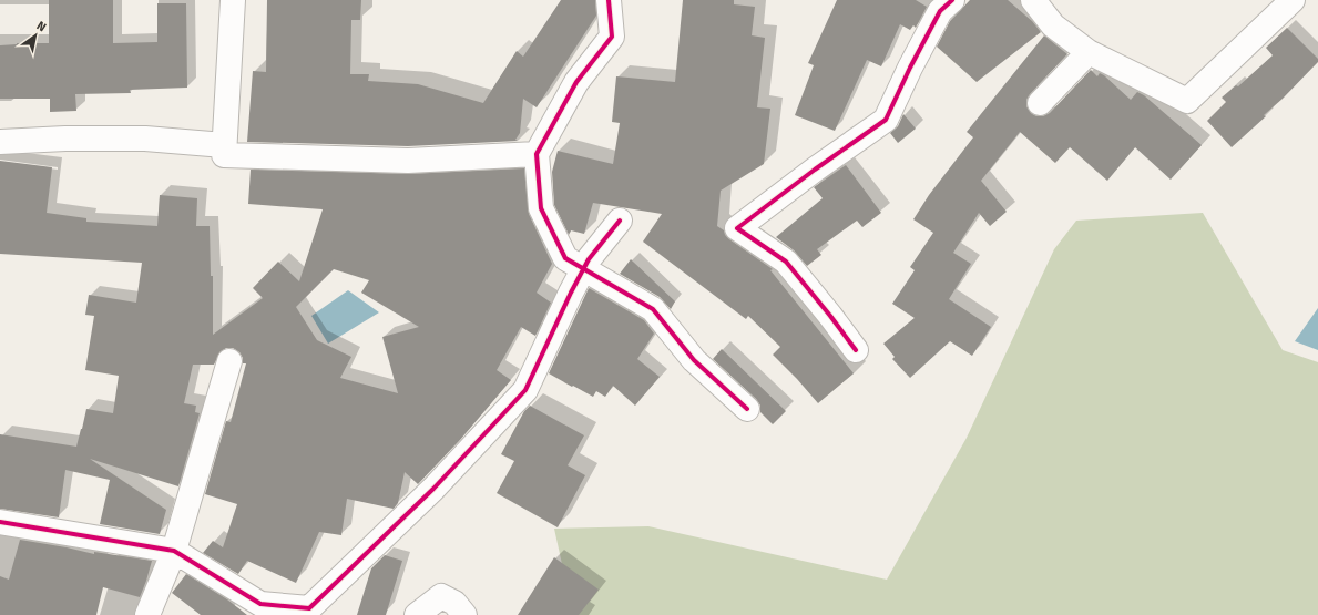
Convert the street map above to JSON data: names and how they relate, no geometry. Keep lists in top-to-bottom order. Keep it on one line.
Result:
{"north":"top right"}
